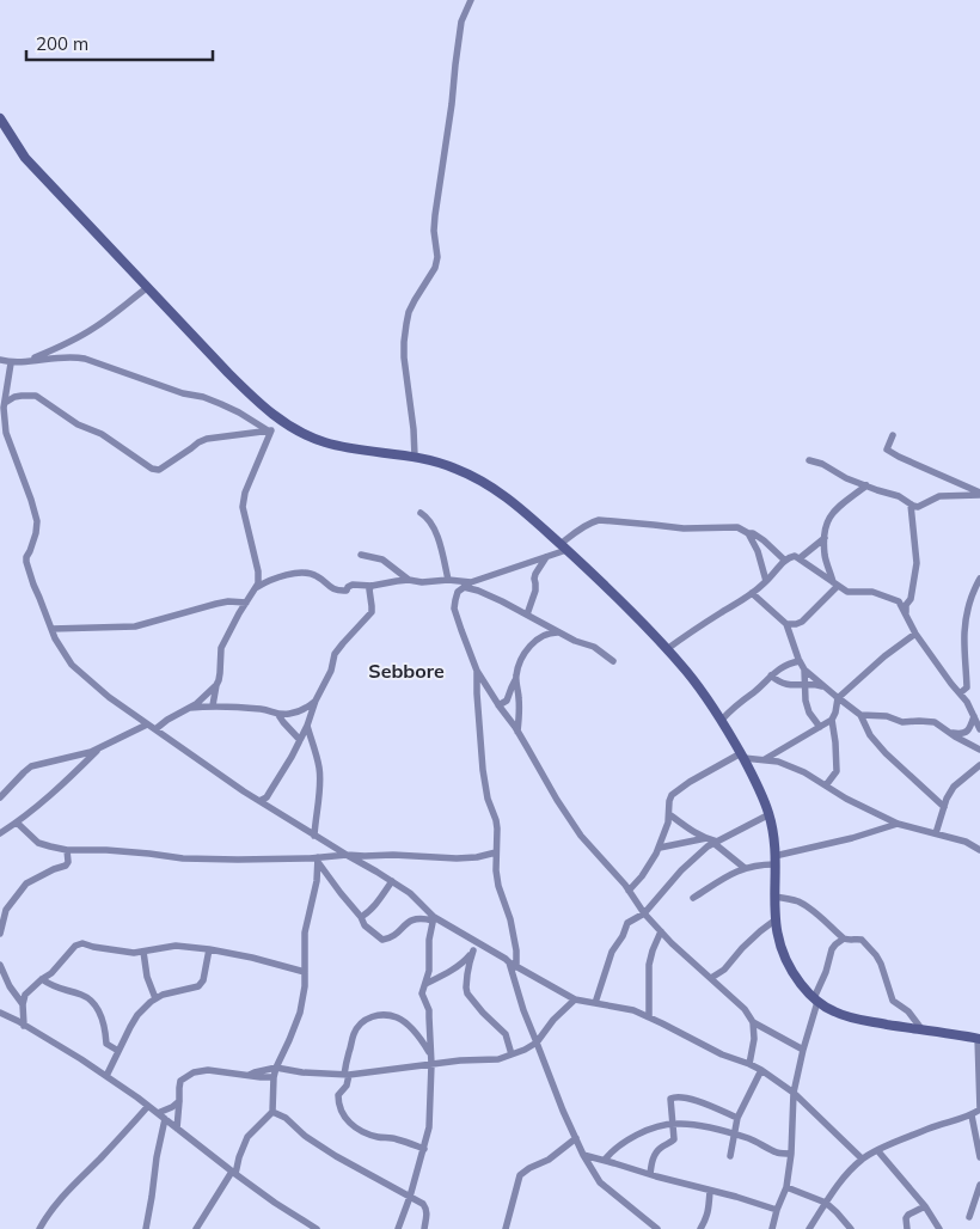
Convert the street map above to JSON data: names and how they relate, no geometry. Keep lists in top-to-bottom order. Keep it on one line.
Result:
{"districts":["Sebbore"],"scale_bar":"200 m"}
